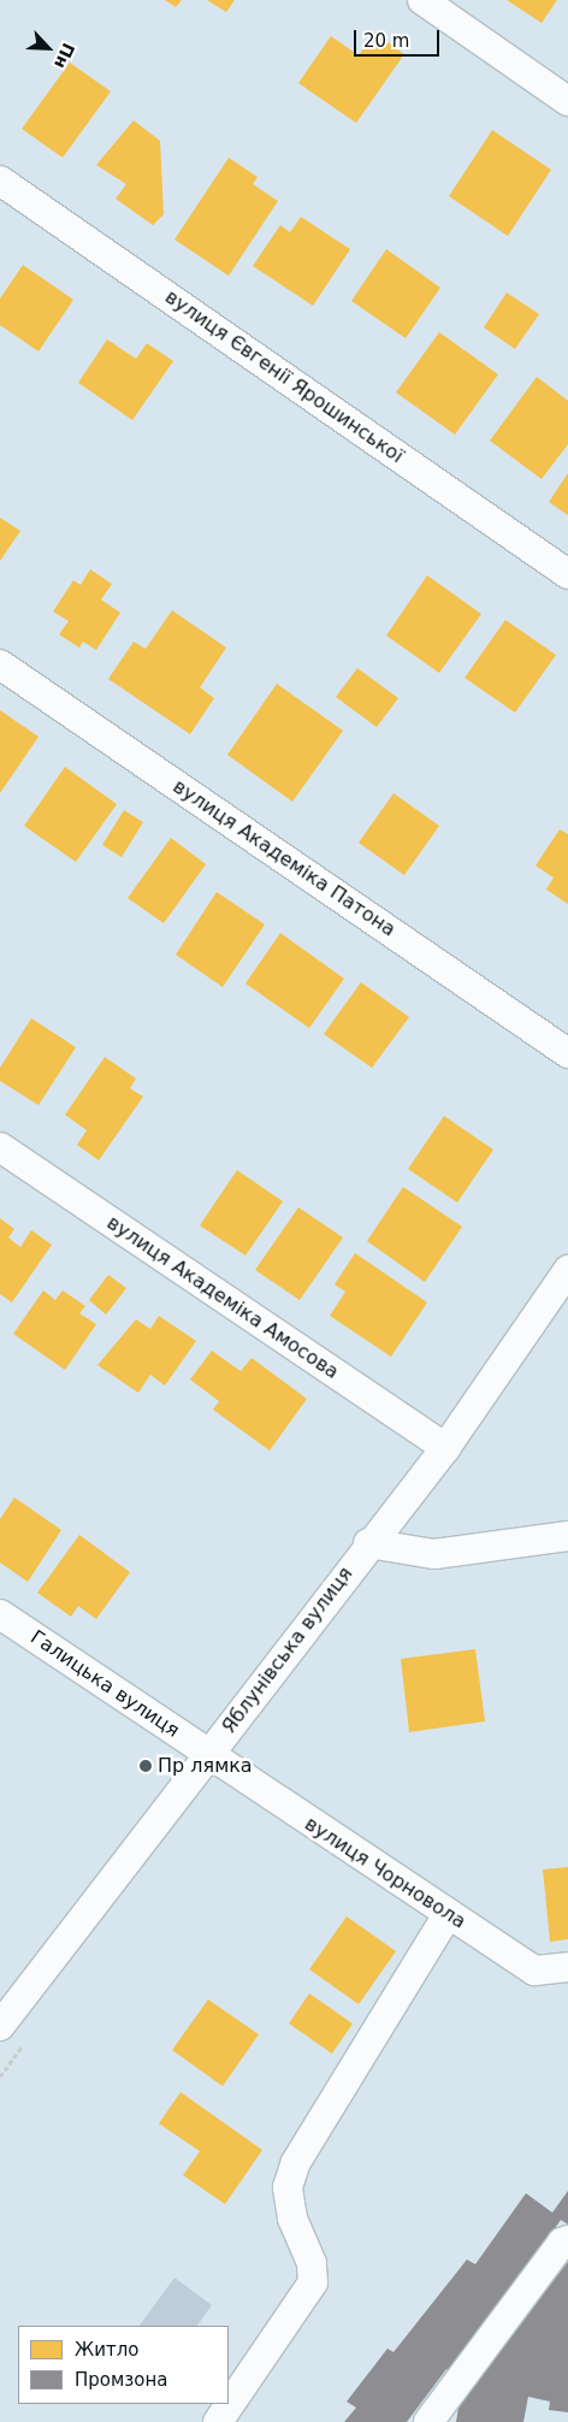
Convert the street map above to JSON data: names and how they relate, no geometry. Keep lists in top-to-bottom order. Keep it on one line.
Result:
{"streets":{"street":["вулиця Євгенії Ярошинської","вулиця Академіка Патона","вулиця Академіка Амосова","Яблунівська вулиця","Галицька вулиця","вулиця Чорновола"]},"crossings":[["вулиця Академіка Амосова","Яблунівська вулиця"],["Яблунівська вулиця","Галицька вулиця"],["Яблунівська вулиця","вулиця Чорновола"],["Галицька вулиця","вулиця Чорновола"]],"places":["Пр лямка"],"legend":["Житло","Промзона"],"scale_bar":"20 m","north":"bottom right"}
